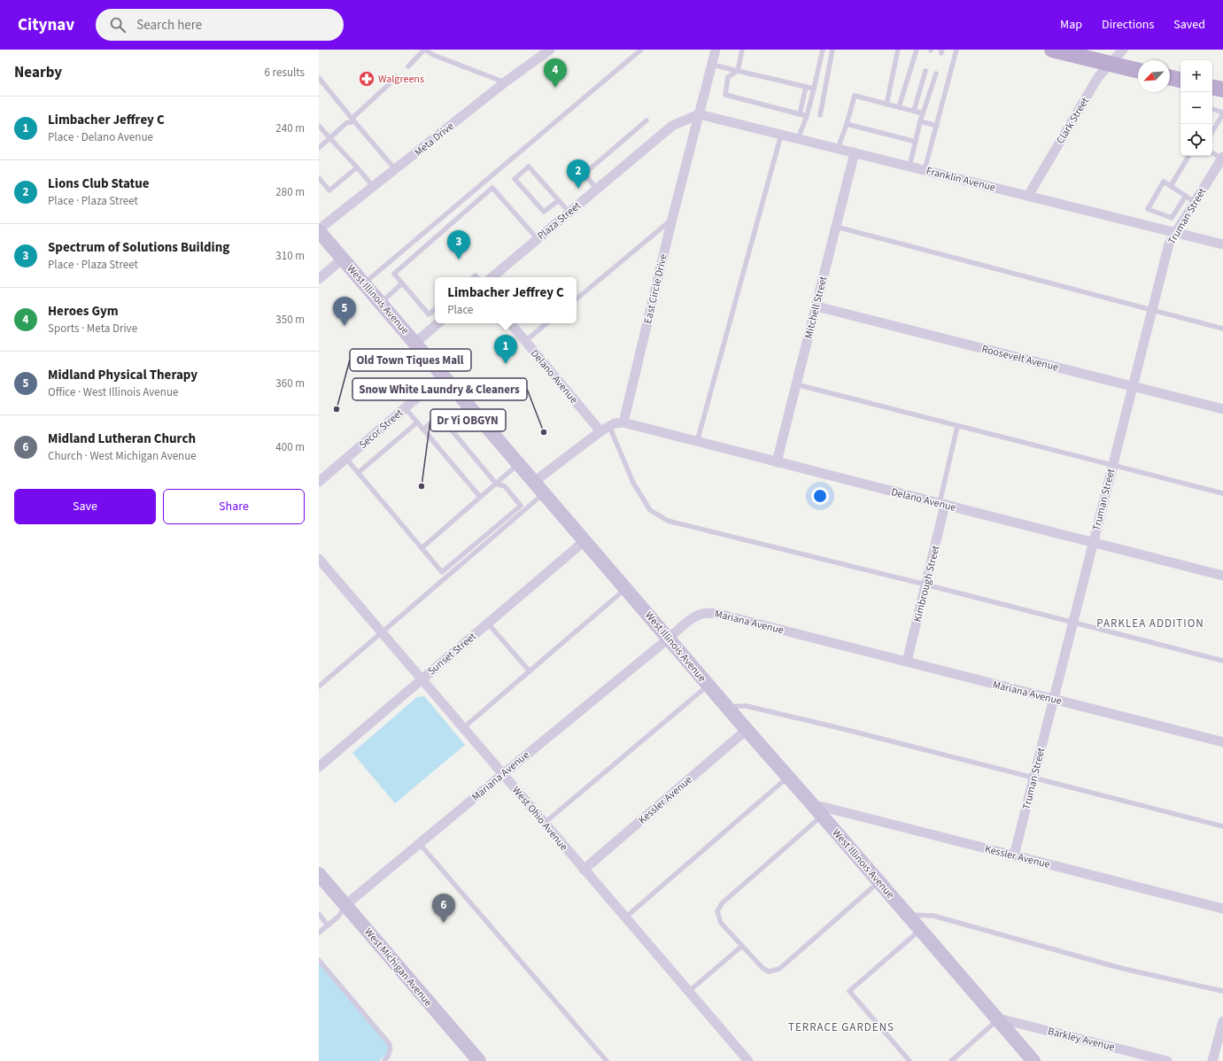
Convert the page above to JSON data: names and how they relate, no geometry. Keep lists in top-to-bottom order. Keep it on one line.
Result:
{"streets":{"main road":["West Illinois Avenue","West Michigan Avenue"],"street":["Clark Street","Meta Drive","Franklin Avenue","Truman Street","Plaza Street","East Circle Drive","Mitchell Street","Roosevelt Avenue","Delano Avenue","Secor Street","Kimbrough Street","Mariana Avenue","Sunset Street","Kessler Avenue","West Ohio Avenue","Barkley Avenue"]},"crossings":[["Clark Street","Franklin Avenue"],["Meta Drive","West Illinois Avenue"],["Franklin Avenue","Truman Street"],["Franklin Avenue","Plaza Street"],["Franklin Avenue","East Circle Drive"],["Franklin Avenue","Mitchell Street"],["Truman Street","Roosevelt Avenue"],["Truman Street","Delano Avenue"],["Truman Street","Mariana Avenue"],["Truman Street","Kessler Avenue"],["Plaza Street","East Circle Drive"],["East Circle Drive","Delano Avenue"],["West Illinois Avenue","Secor Street"],["West Illinois Avenue","Mariana Avenue"],["West Illinois Avenue","Sunset Street"],["West Illinois Avenue","Kessler Avenue"],["West Illinois Avenue","Barkley Avenue"],["Mitchell Street","Roosevelt Avenue"],["Mitchell Street","Delano Avenue"],["Delano Avenue","Kimbrough Street"],["Kimbrough Street","Mariana Avenue"],["Mariana Avenue","West Ohio Avenue"],["Mariana Avenue","West Michigan Avenue"],["Sunset Street","West Ohio Avenue"],["Kessler Avenue","West Ohio Avenue"]],"districts":["PARKLEA ADDITION","TERRACE GARDENS"],"places":{"pharmacy":["Walgreens"],"other":["Old Town Tiques Mall","Snow White Laundry & Cleaners","Dr Yi OBGYN"]},"north":"bottom left","page":{"header":"Citynav","search":"Search here","nav":["Map","Directions","Saved"],"heading":["Nearby","6 results"],"pins":["4","2","3","5","1","6"],"map_buttons":["+","−"],"list":[{"mark":"1","name":"Limbacher Jeffrey C","note":"Place · Delano Avenue","value":"240 m"},{"mark":"2","name":"Lions Club Statue","note":"Place · Plaza Street","value":"280 m"},{"mark":"3","name":"Spectrum of Solutions Building","note":"Place · Plaza Street","value":"310 m"},{"mark":"4","name":"Heroes Gym","note":"Sports · Meta Drive","value":"350 m"},{"mark":"5","name":"Midland Physical Therapy","note":"Office · West Illinois Avenue","value":"360 m"},{"mark":"6","name":"Midland Lutheran Church","note":"Church · West Michigan Avenue","value":"400 m"}],"popup":["Limbacher Jeffrey C","Place"],"buttons":["Save","Share"]}}
